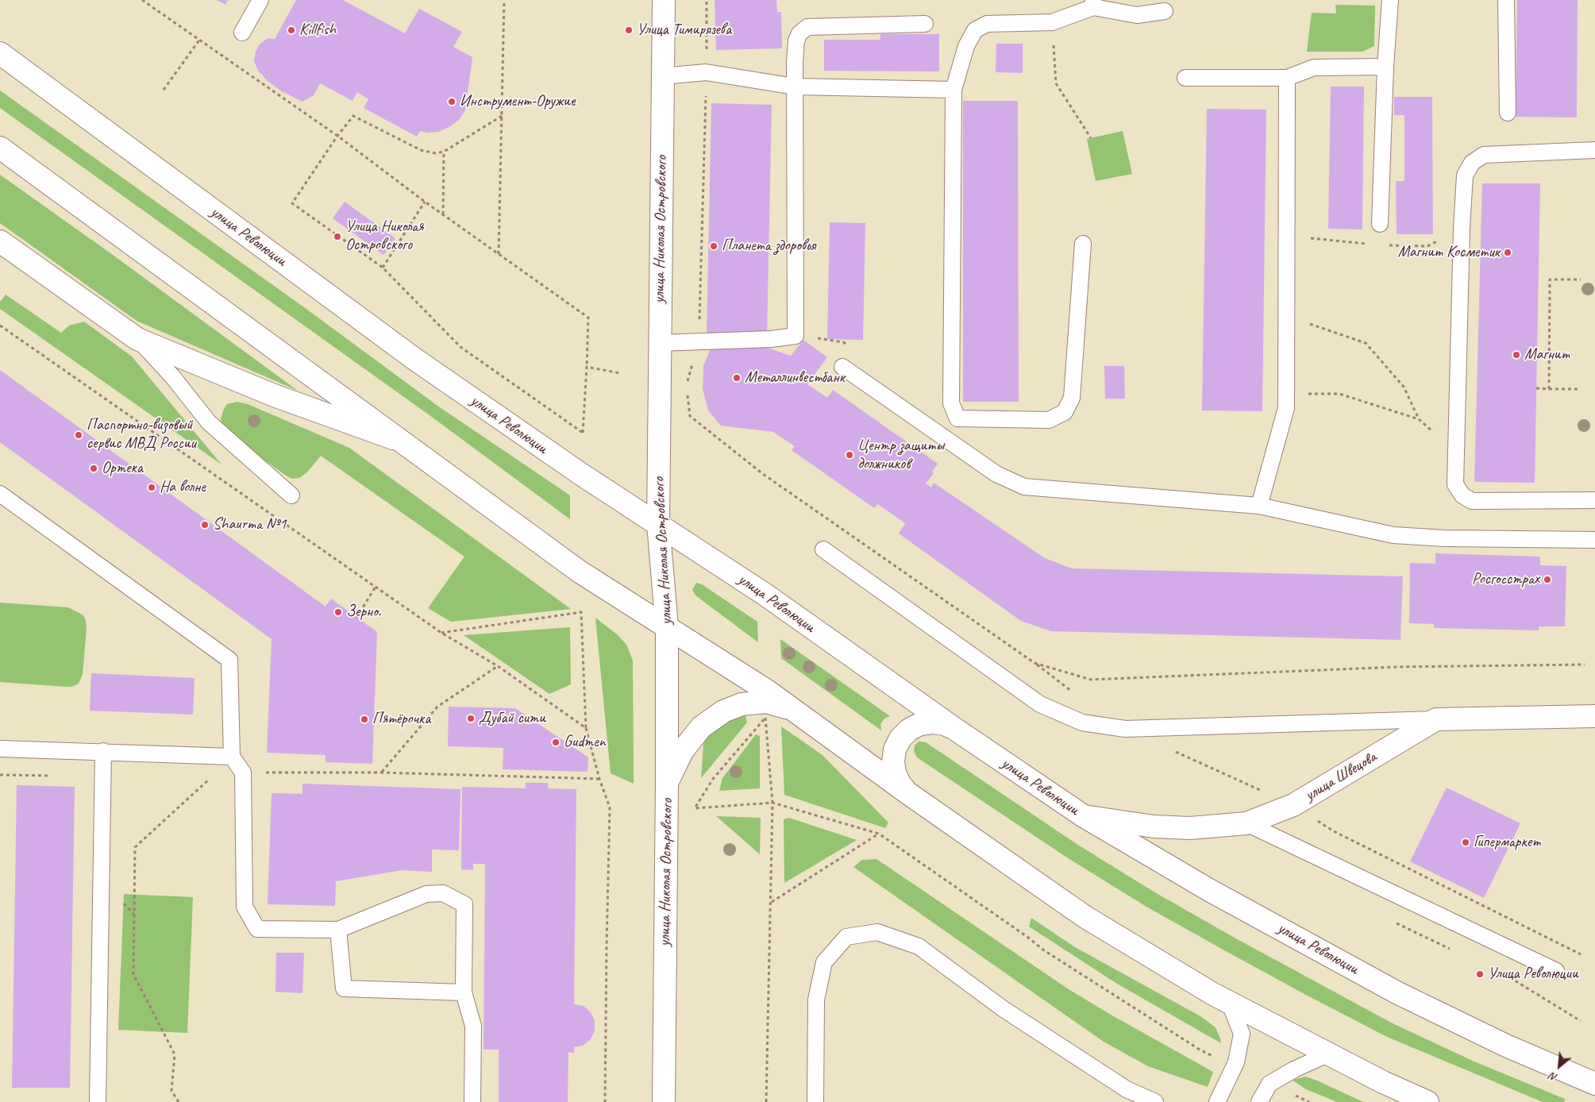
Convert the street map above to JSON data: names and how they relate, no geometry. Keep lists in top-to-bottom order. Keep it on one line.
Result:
{"streets":{"main road":["улица Николая Островского","улица Революции","улица Швецова"]},"crossings":[["улица Николая Островского","улица Революции"],["улица Революции","улица Швецова"]],"places":["Killfish","Улица Тимирязева","Инструмент-Оружие","Улица Николая Островского","Планета здоровья","Магнит Косметик","Магнит","Металлинвестбанк","Паспортно-визовый сервис МВД России","Центр защиты должников","Ортека","На волне","Shaurma №1","Росгосстрах","Зерно.","Дубай сити","Пятёрочка","Gudmen","Гипермаркет","Улица Революции"],"north":"bottom left"}
